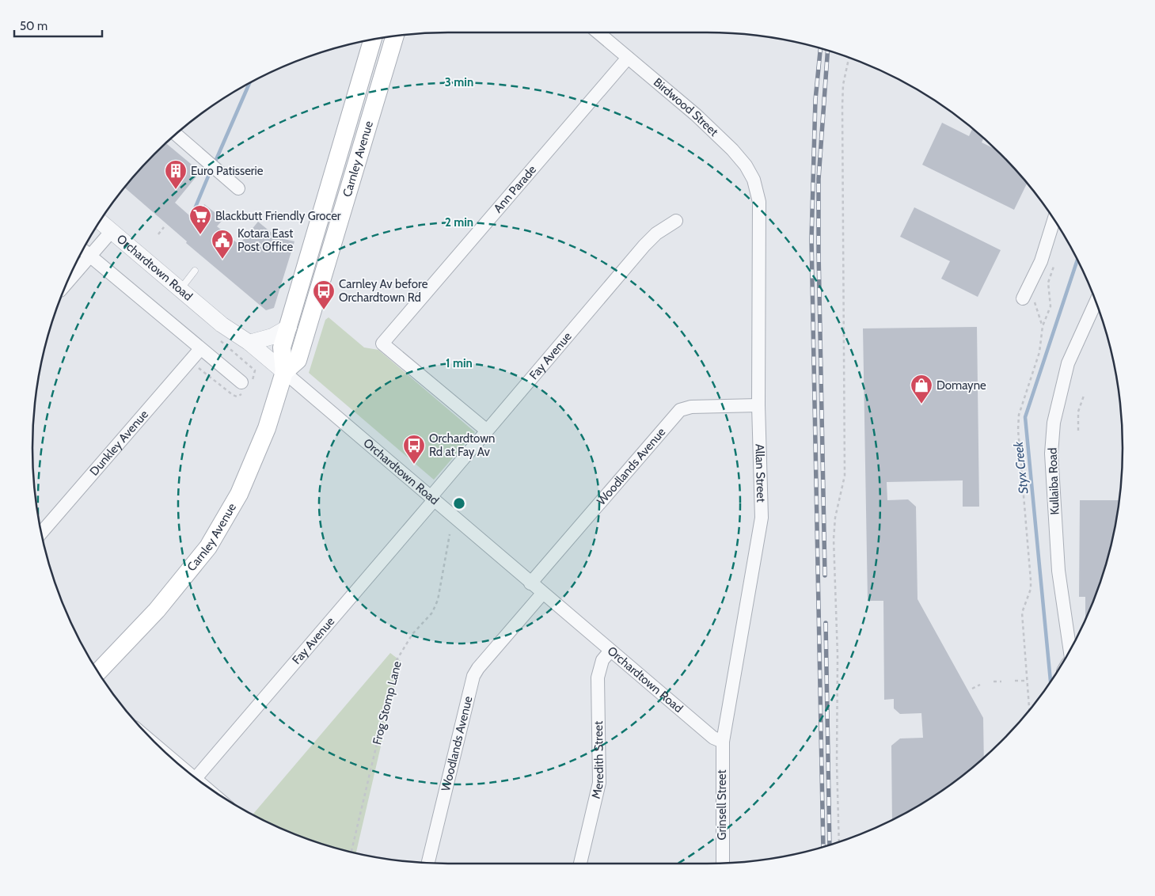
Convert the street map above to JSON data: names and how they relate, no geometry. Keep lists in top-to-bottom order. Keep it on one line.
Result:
{"streets":{"main road":["Carnley Avenue"],"street":["Birdwood Street","Ann Parade","Orchardtown Road","Fay Avenue","Dunkley Avenue","Woodlands Avenue","Allan Street","Kullaiba Road","Meredith Street","Grinsell Street"],"path":["Frog Stomp Lane"]},"crossings":[["Birdwood Street","Ann Parade"],["Birdwood Street","Allan Street"],["Carnley Avenue","Orchardtown Road"],["Ann Parade","Fay Avenue"],["Orchardtown Road","Fay Avenue"],["Orchardtown Road","Woodlands Avenue"],["Orchardtown Road","Allan Street"],["Orchardtown Road","Meredith Street"],["Orchardtown Road","Grinsell Street"],["Woodlands Avenue","Allan Street"],["Allan Street","Grinsell Street"]],"water":["Styx Creek"],"places":{"building":["Euro Patisserie"],"supermarket":["Blackbutt Friendly Grocer"],"public building":["Kotara East Post Office"],"bus stop":["Carnley Av before Orchardtown Rd","Orchardtown Rd at Fay Av"],"shop":["Domayne"]},"scale_bar":"50 m","rings":["3 min","2 min","1 min"]}
